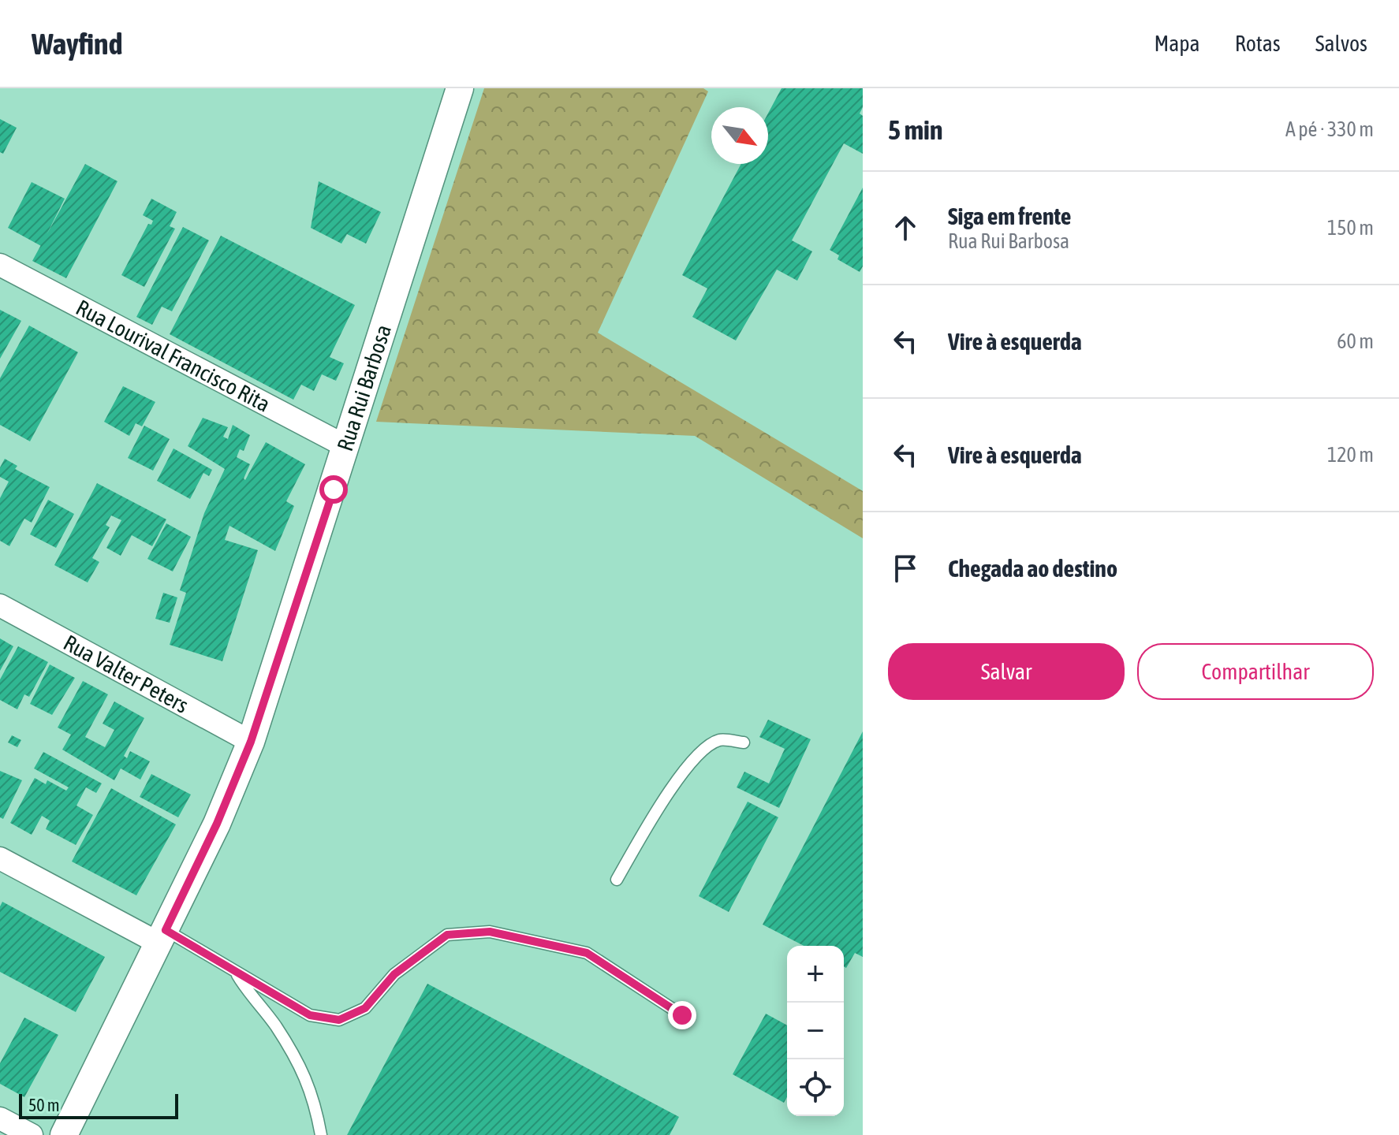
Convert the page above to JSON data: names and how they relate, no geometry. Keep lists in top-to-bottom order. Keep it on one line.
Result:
{"streets":{"street":["Rua Lourival Francisco Rita","Rua Rui Barbosa","Rua Valter Peters"]},"crossings":[["Rua Lourival Francisco Rita","Rua Rui Barbosa"],["Rua Rui Barbosa","Rua Valter Peters"]],"scale_bar":"50 m","north":"bottom right","page":{"header":"Wayfind","nav":["Mapa","Rotas","Salvos"],"heading":["5 min","A pé · 330 m"],"list":[["Siga em frente","Rua Rui Barbosa","150 m"],["Vire à esquerda","60 m"],["Vire à esquerda","120 m"],"Chegada ao destino"],"buttons":["Salvar","Compartilhar"],"map_buttons":["+","−"],"scale":"50 m"}}
